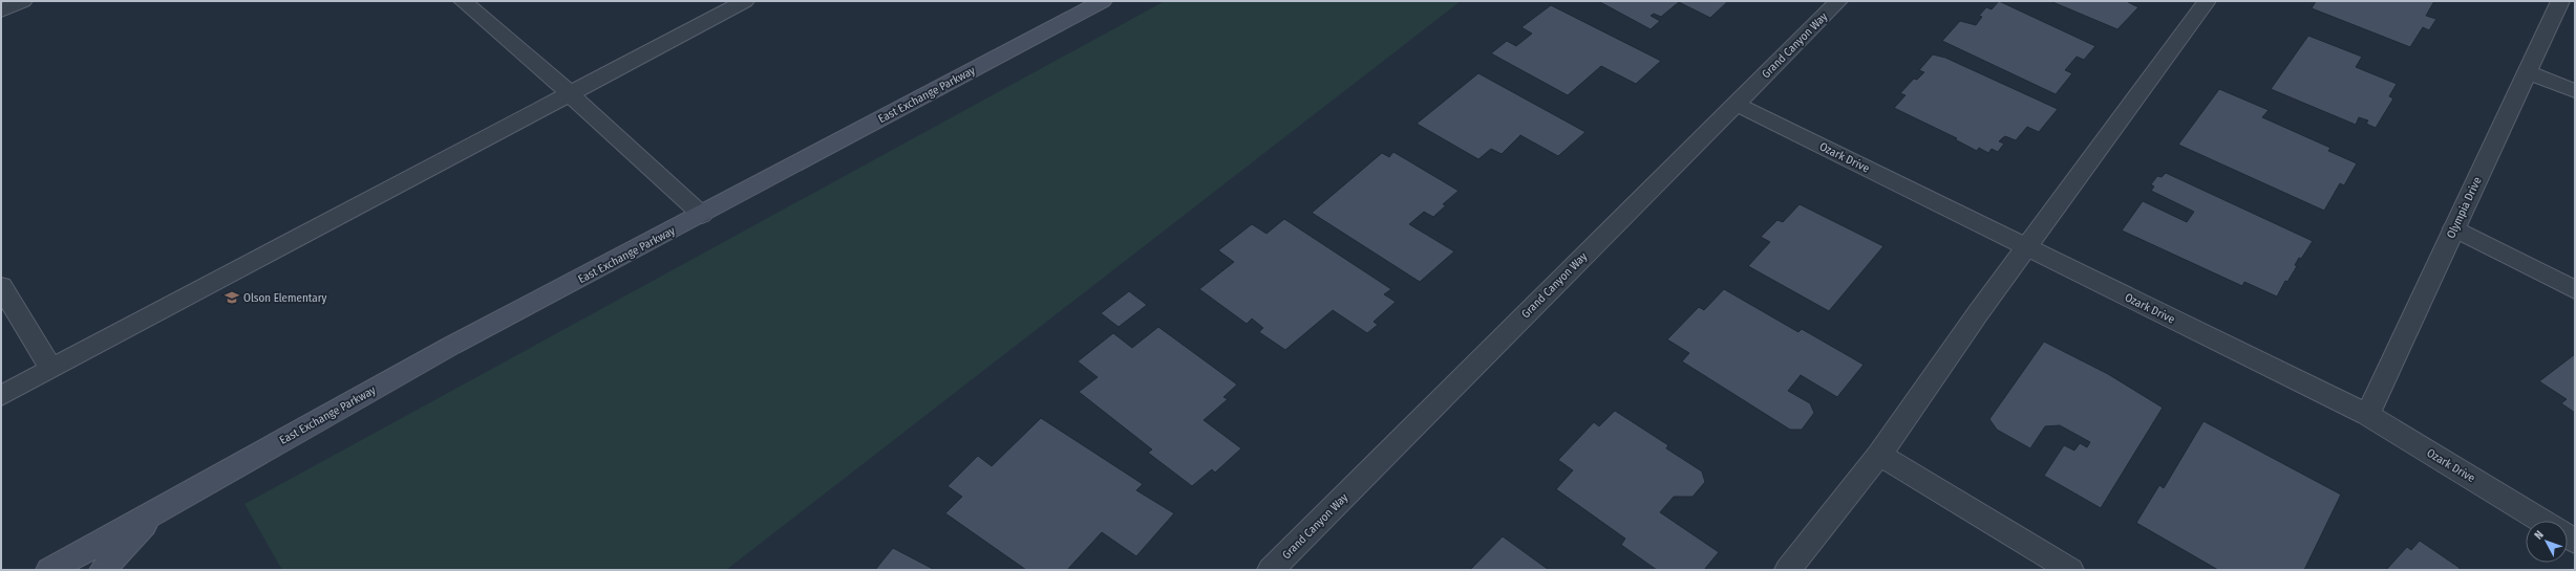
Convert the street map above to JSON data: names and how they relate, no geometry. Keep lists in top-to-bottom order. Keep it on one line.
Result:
{"streets":{"street":["Grand Canyon Way","East Exchange Parkway","Ozark Drive","Olympia Drive"]},"crossings":[["Grand Canyon Way","Ozark Drive"],["Ozark Drive","Olympia Drive"]],"places":{"school or university":["Olson Elementary"]},"north":"top left"}
